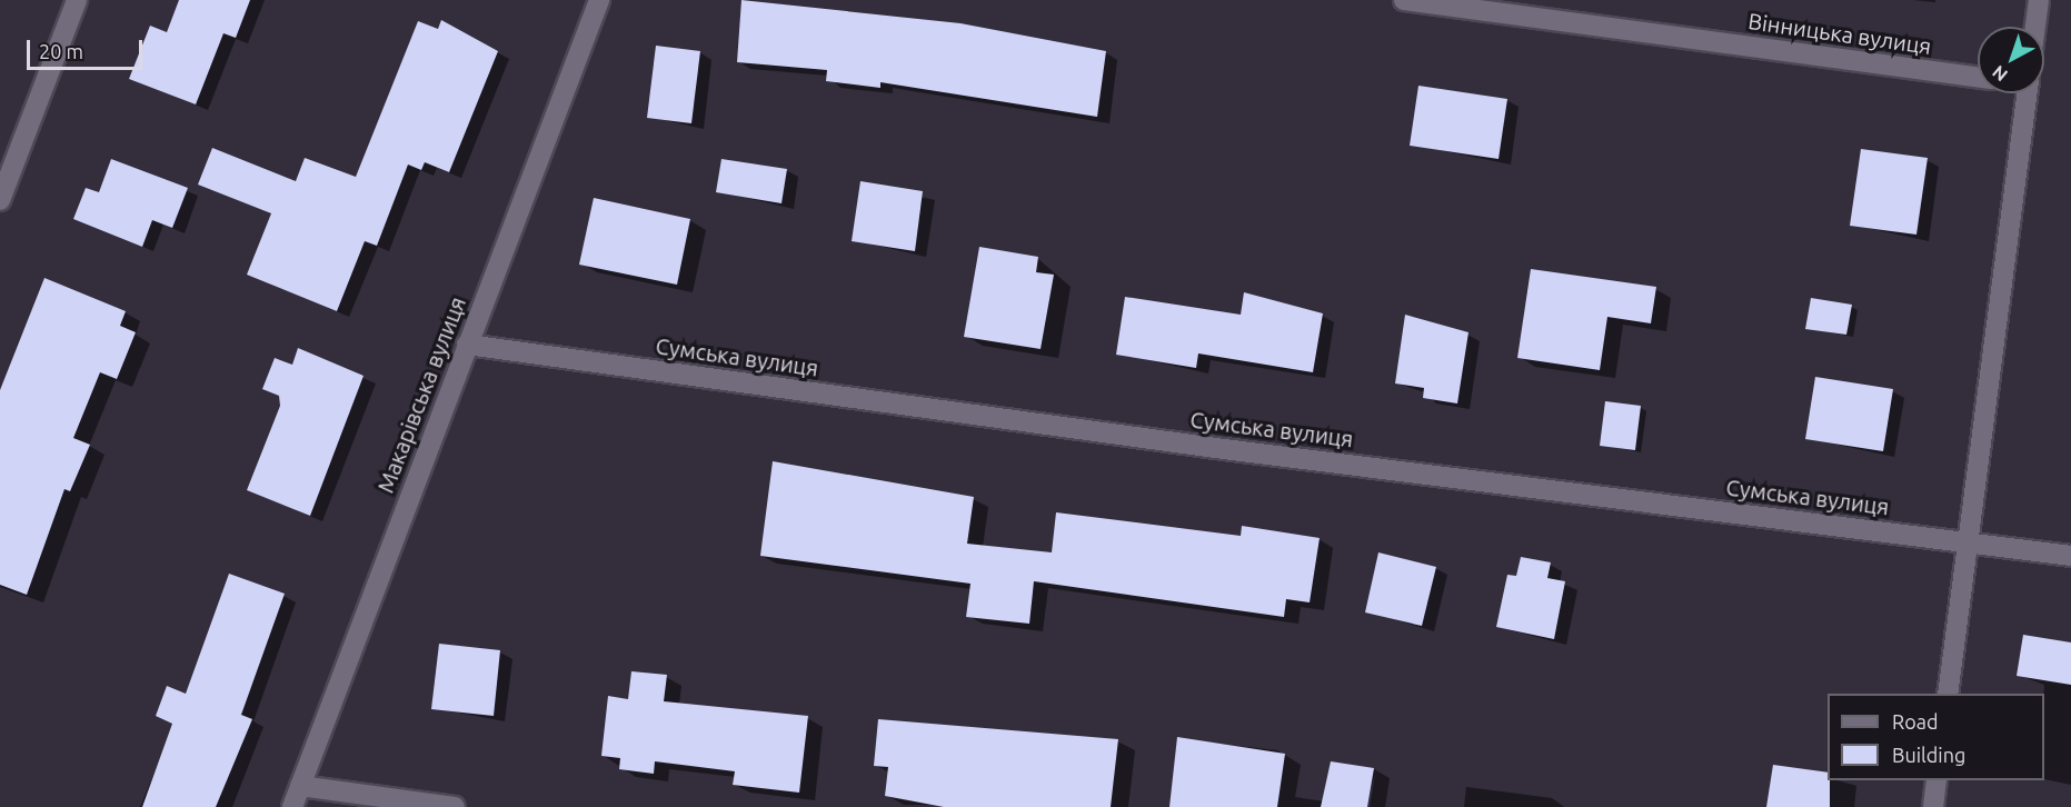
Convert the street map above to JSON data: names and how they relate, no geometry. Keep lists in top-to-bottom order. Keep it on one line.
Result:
{"streets":{"street":["Вінницька вулиця","Сумська вулиця","Макарівська вулиця"]},"crossings":[["Сумська вулиця","Макарівська вулиця"]],"legend":["Road","Building"],"scale_bar":"20 m","north":"bottom left"}
